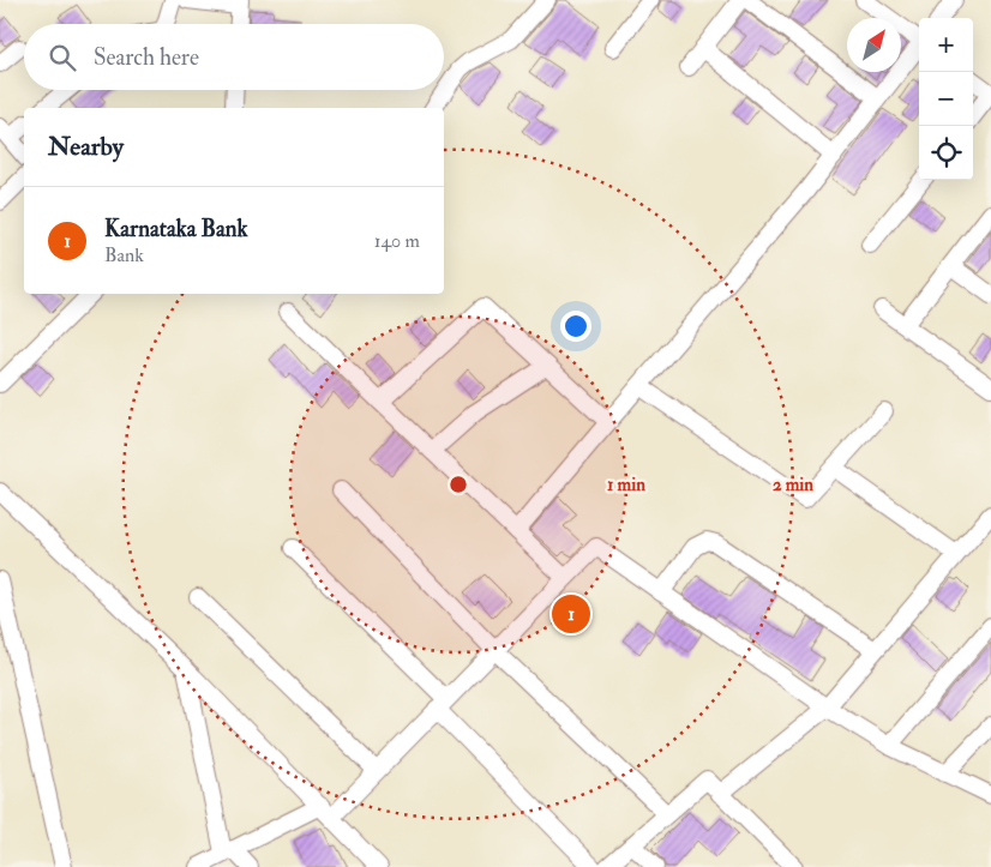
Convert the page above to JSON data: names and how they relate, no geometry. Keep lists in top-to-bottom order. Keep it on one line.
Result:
{"north":"top right","page":{"map_buttons":["+","−"],"search":"Search here","heading":"Nearby","list":[{"mark":"1","name":"Karnataka Bank","note":"Bank","value":"140 m"}],"pins":"1"},"rings":["1 min","2 min"]}
